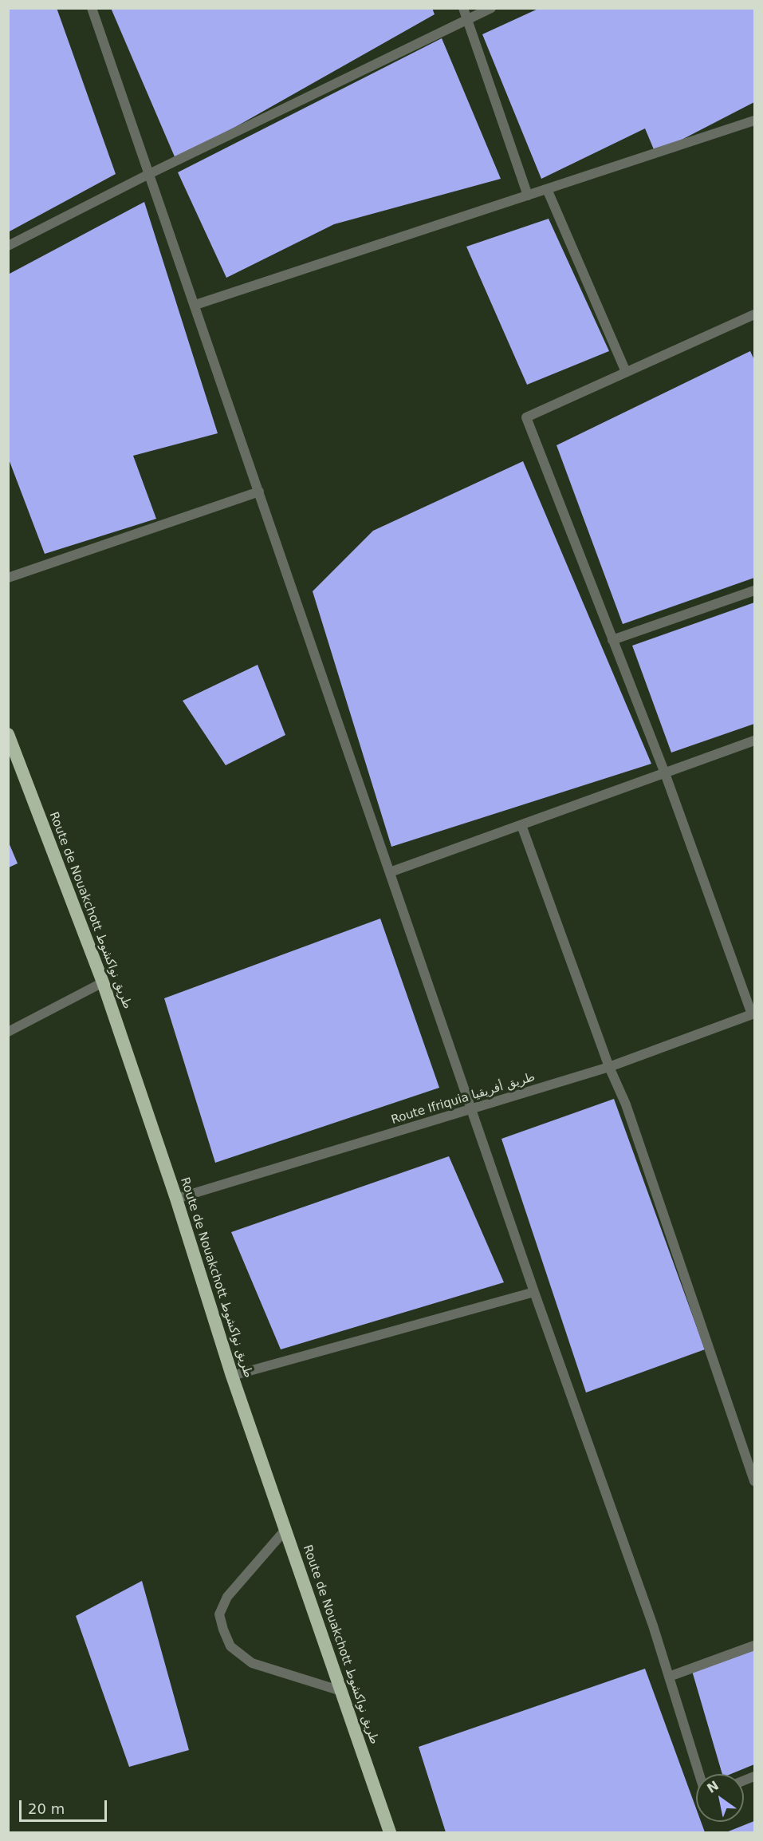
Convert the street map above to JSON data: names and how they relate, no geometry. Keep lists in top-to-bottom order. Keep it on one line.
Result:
{"streets":{"highway":["Route de Nouakchott طريق نواكشوط"],"street":["Route Ifriquia طريق أفريقيا"]},"crossings":[["Route de Nouakchott طريق نواكشوط","Route Ifriquia طريق أفريقيا"]],"scale_bar":"20 m","north":"top left"}
